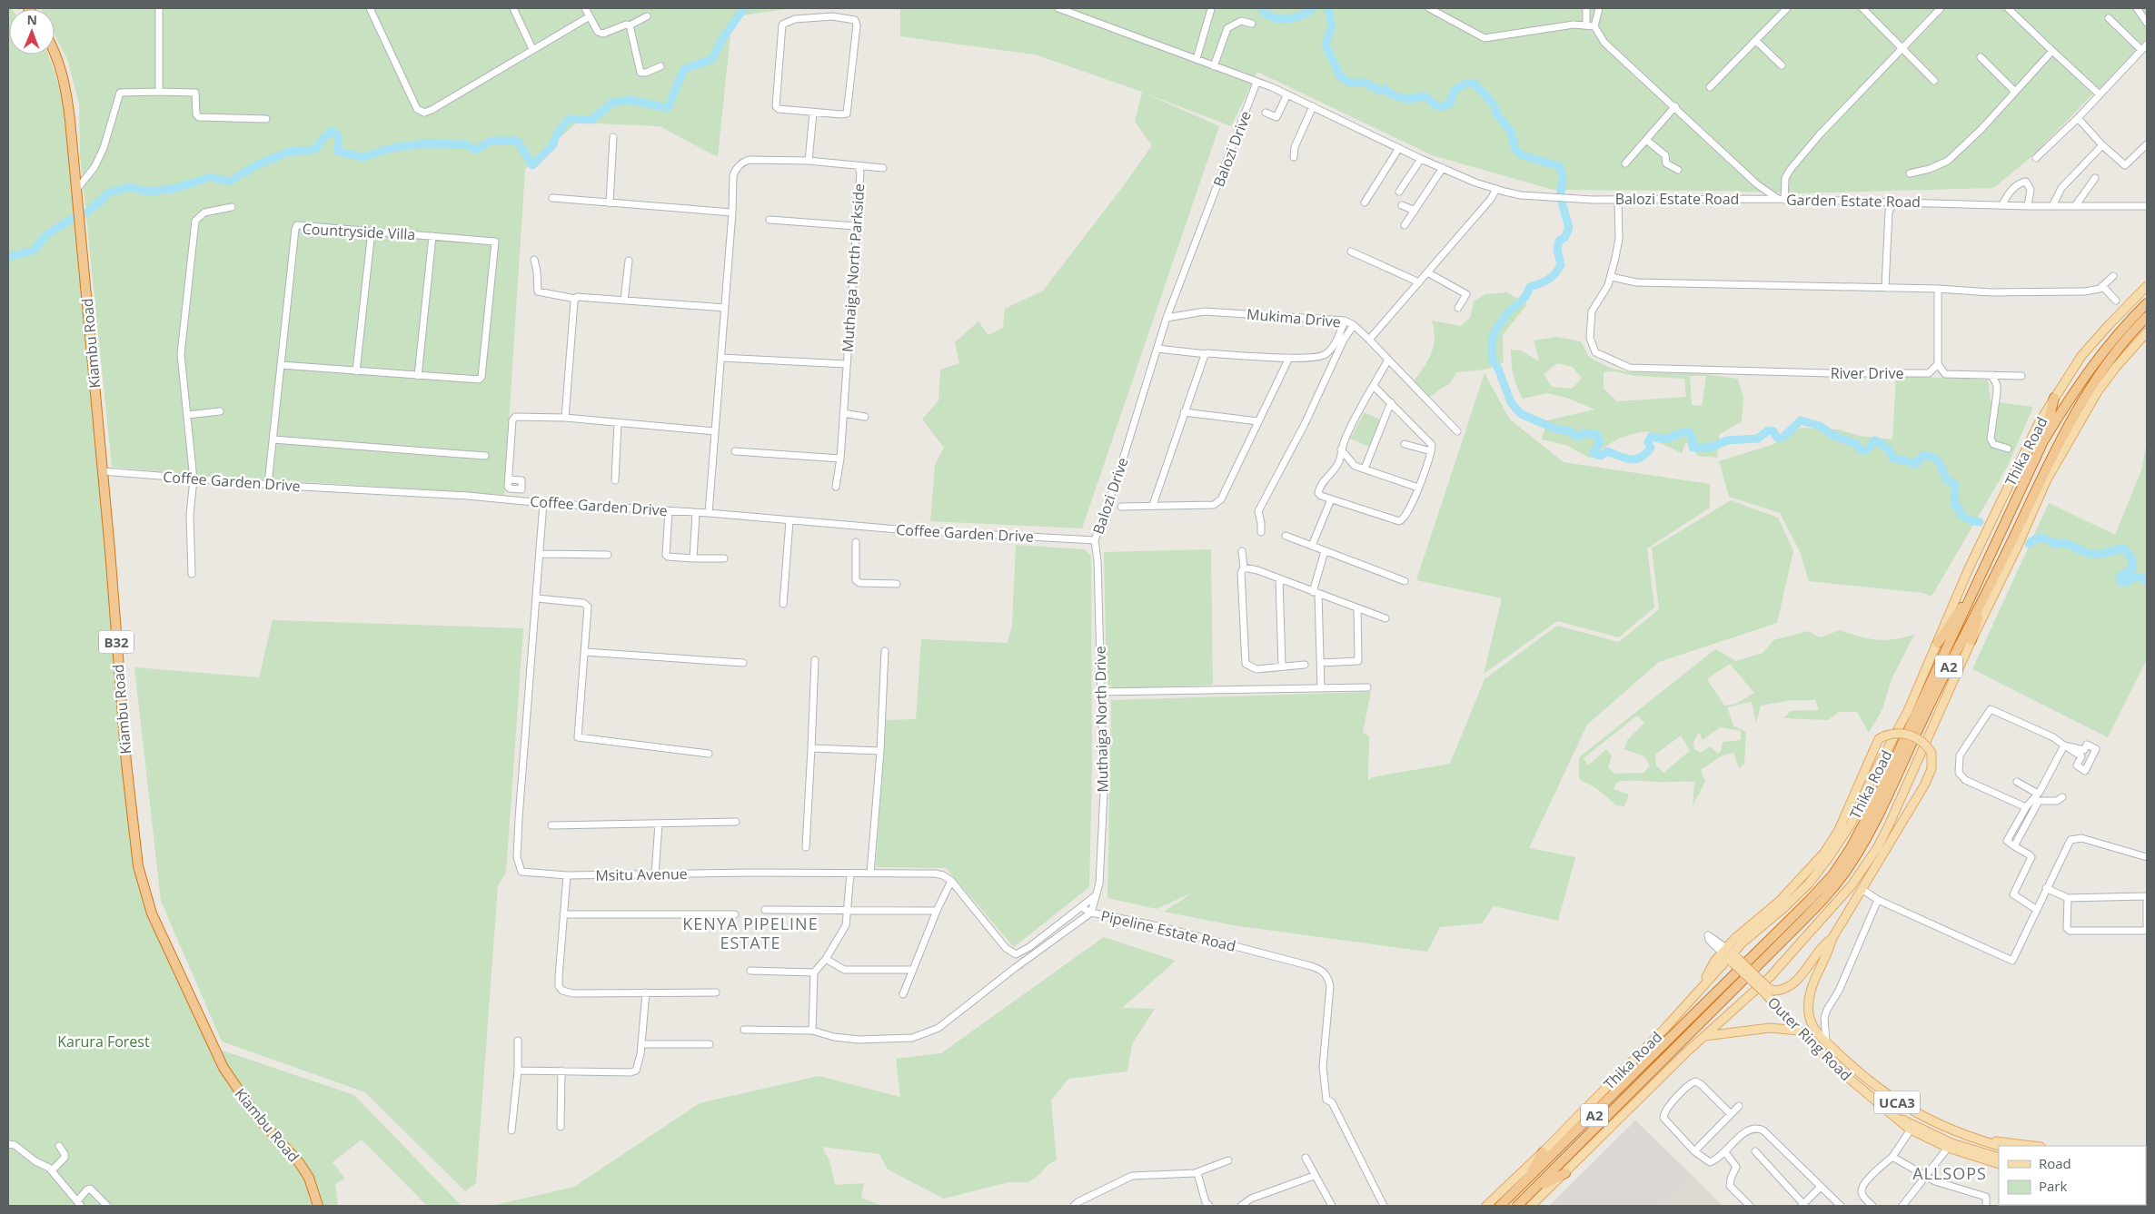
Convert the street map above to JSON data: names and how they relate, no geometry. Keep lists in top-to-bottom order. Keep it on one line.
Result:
{"streets":{"highway":["Kiambu Road","Thika Road","B32","A2"],"main road":["Outer Ring Road","UCA3"],"street":["Balozi Drive","Balozi Estate Road","Garden Estate Road","Countryside Villa","Muthaiga North Parkside","Mukima Drive","River Drive","Coffee Garden Drive","Muthaiga North Drive","Msitu Avenue","Pipeline Estate Road"]},"crossings":[["Balozi Drive","Mukima Drive"],["Balozi Drive","Coffee Garden Drive"],["Balozi Drive","Muthaiga North Drive"],["Balozi Estate Road","Garden Estate Road"],["Countryside Villa","Coffee Garden Drive"],["Muthaiga North Parkside","Coffee Garden Drive"],["Kiambu Road","Coffee Garden Drive"],["Thika Road","Outer Ring Road"],["Coffee Garden Drive","Muthaiga North Drive"],["Coffee Garden Drive","Msitu Avenue"]],"districts":["KENYA PIPELINE ESTATE","ALLSOPS"],"parks":["Karura Forest"],"legend":["Road","Park"],"north":"top"}
